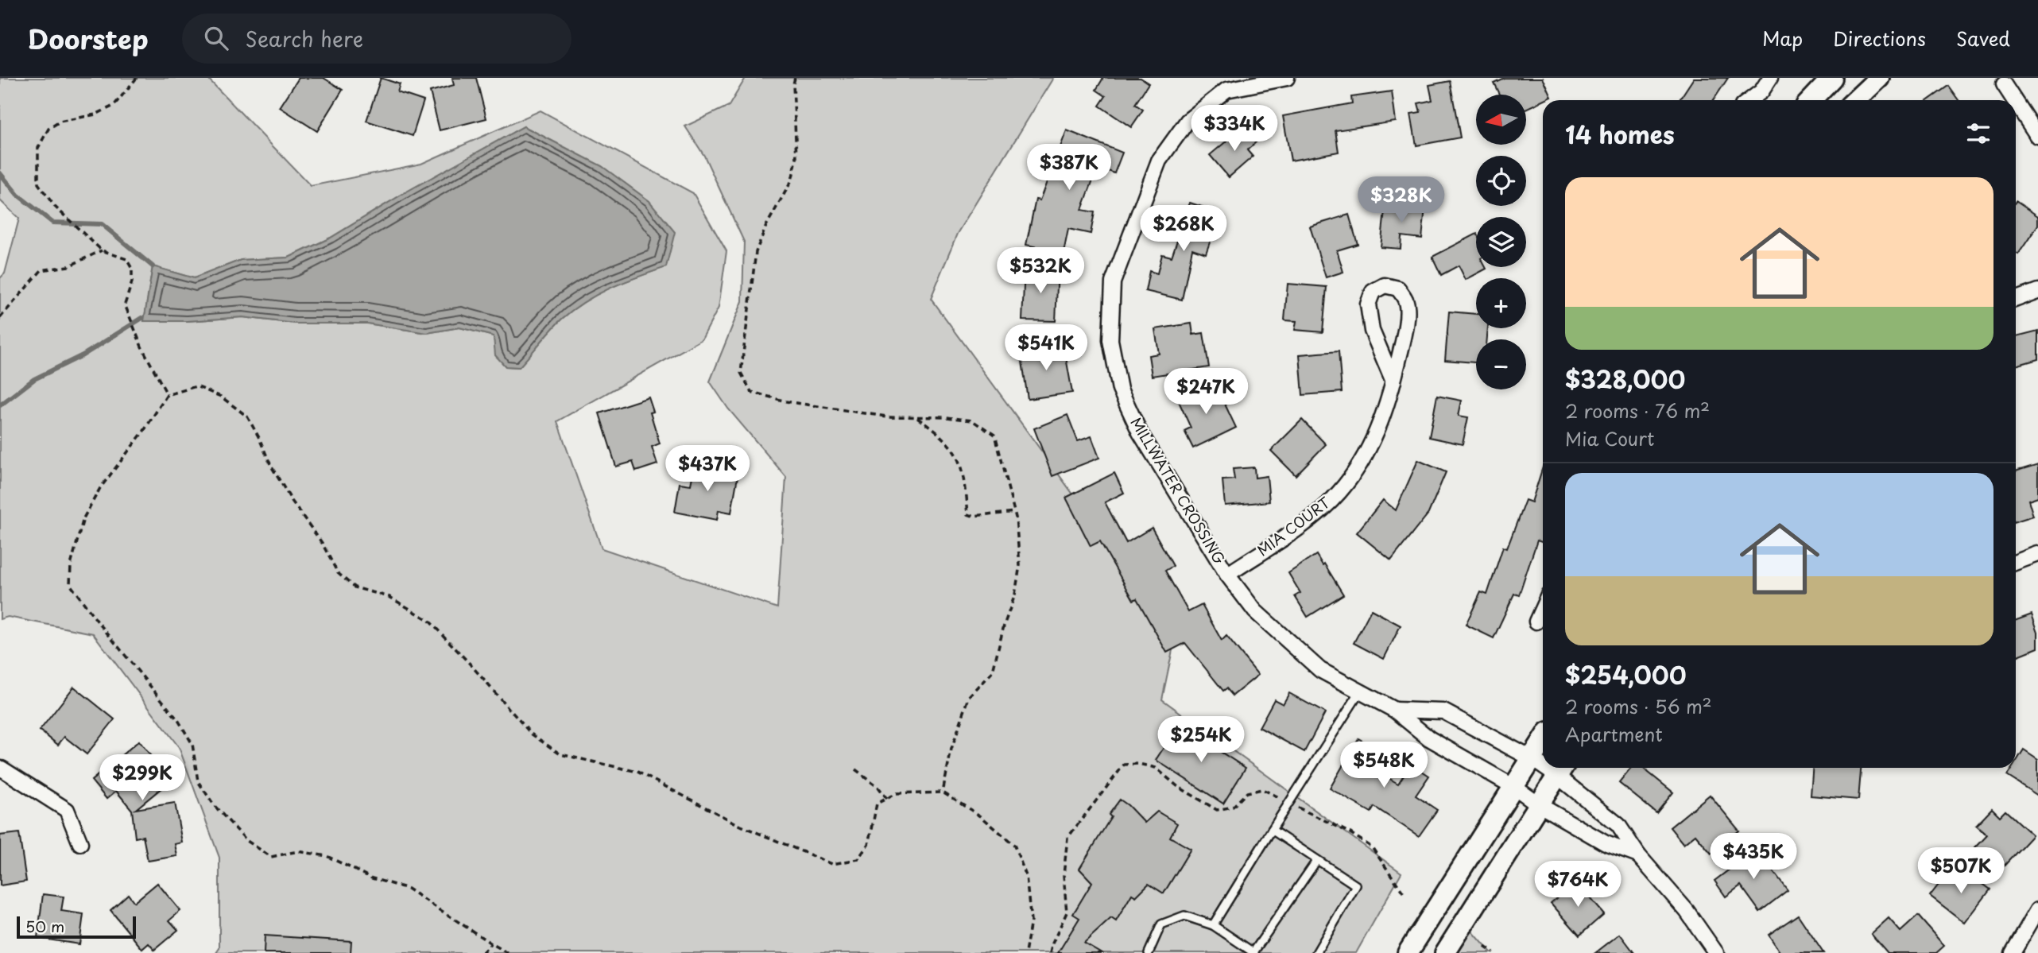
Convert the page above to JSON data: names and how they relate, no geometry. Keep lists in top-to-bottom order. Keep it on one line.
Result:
{"streets":{"street":["MILLWATER CROSSING","MIA COURT"]},"crossings":[["MILLWATER CROSSING","MIA COURT"]],"scale_bar":"50 m","north":"left","page":{"header":"Doorstep","search":"Search here","nav":["Map","Directions","Saved"],"map_buttons":["+","−"],"heading":"14 homes","price":["$334K","$387K","$328K","$268K","$532K","$541K","$247K","$437K","$254K","$548K","$299K","$435K","$507K","$764K"],"list":[{"name":"$328,000","note":"2 rooms · 76 m² · Mia Court"},{"name":"$254,000","note":"2 rooms · 56 m² · Apartment"}],"scale":"50 m"}}
